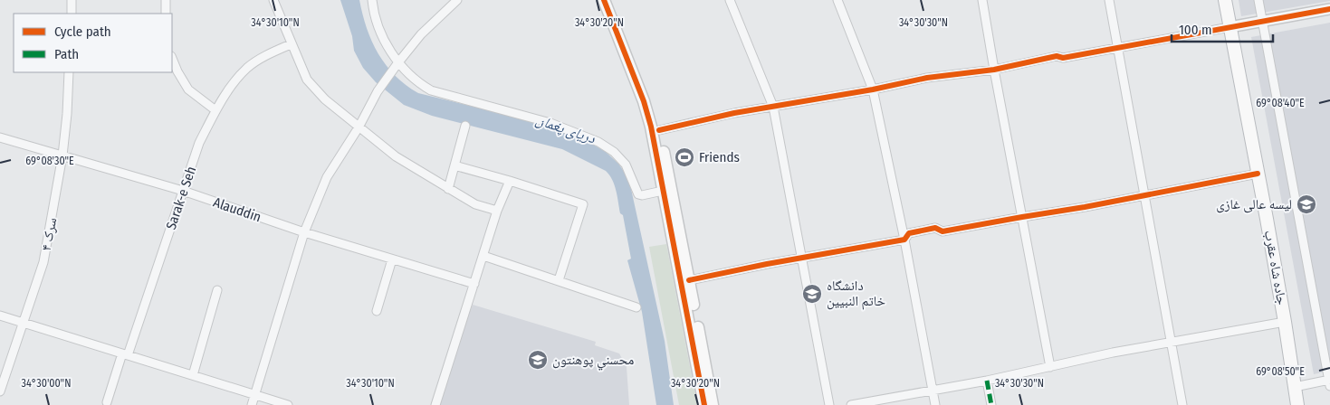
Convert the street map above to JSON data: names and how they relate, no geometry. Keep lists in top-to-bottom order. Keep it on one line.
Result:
{"streets":{"highway":["جاده شاه عقرب"],"street":["Sarak-e Seh","Alauddin","سرک ۴"]},"crossings":[["Sarak-e Seh","Alauddin"],["Alauddin","سرک ۴"]],"water":["دریای پغمان"],"places":{"sports":["Friends"],"school or university":["لیسه عالی غازی","دانشگاه خاتم النبیین","محسني پوهنتون"]},"legend":["Cycle path","Path"],"scale_bar":"100 m","coordinates":["34°30'10\"N","34°30'20\"N","34°30'30\"N","69°08'40\"E","69°08'30\"E","69°08'50\"E","34°30'00\"N"]}
